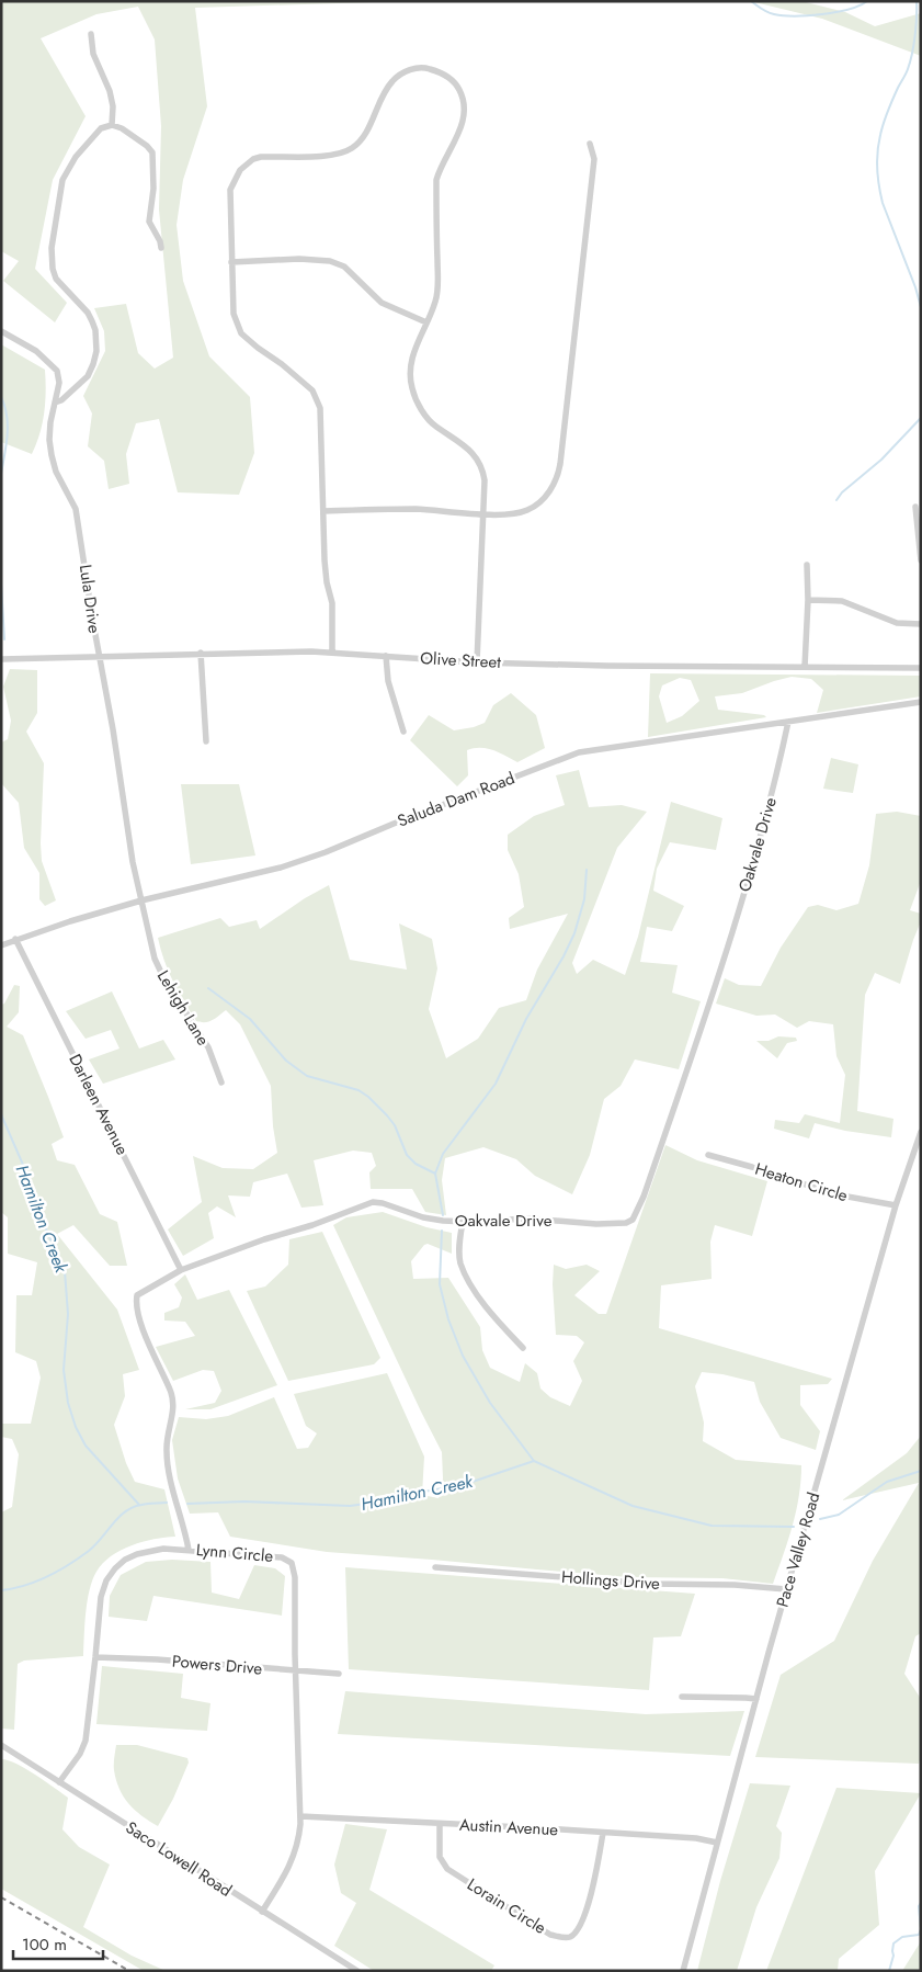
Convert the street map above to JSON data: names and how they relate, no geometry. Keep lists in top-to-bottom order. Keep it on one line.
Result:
{"streets":{"street":["Lula Drive","Olive Street","Saluda Dam Road","Oakvale Drive","Lehigh Lane","Darleen Avenue","Heaton Circle","Pace Valley Road","Lynn Circle","Hollings Drive","Powers Drive","Austin Avenue","Saco Lowell Road","Lorain Circle"]},"crossings":[["Lula Drive","Olive Street"],["Lula Drive","Saluda Dam Road"],["Lula Drive","Lehigh Lane"],["Saluda Dam Road","Oakvale Drive"],["Saluda Dam Road","Lehigh Lane"],["Saluda Dam Road","Darleen Avenue"],["Oakvale Drive","Darleen Avenue"],["Oakvale Drive","Lynn Circle"],["Heaton Circle","Pace Valley Road"],["Pace Valley Road","Hollings Drive"],["Pace Valley Road","Austin Avenue"],["Lynn Circle","Powers Drive"],["Lynn Circle","Austin Avenue"],["Lynn Circle","Saco Lowell Road"],["Austin Avenue","Lorain Circle"]],"water":["Hamilton Creek"],"scale_bar":"100 m"}
